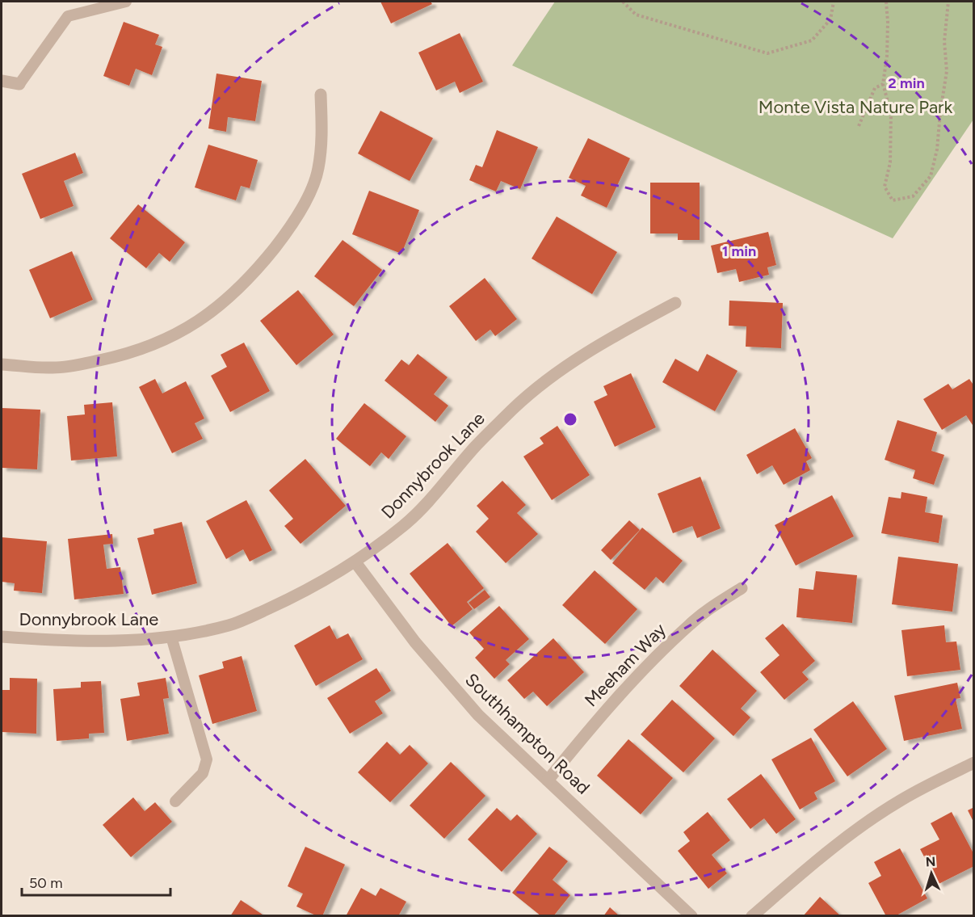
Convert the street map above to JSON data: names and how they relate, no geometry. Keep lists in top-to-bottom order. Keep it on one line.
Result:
{"streets":{"street":["Donnybrook Lane","Meeham Way","Southhampton Road"]},"crossings":[["Donnybrook Lane","Southhampton Road"],["Meeham Way","Southhampton Road"]],"parks":["Monte Vista Nature Park"],"scale_bar":"50 m","north":"top","rings":["2 min","1 min"]}
